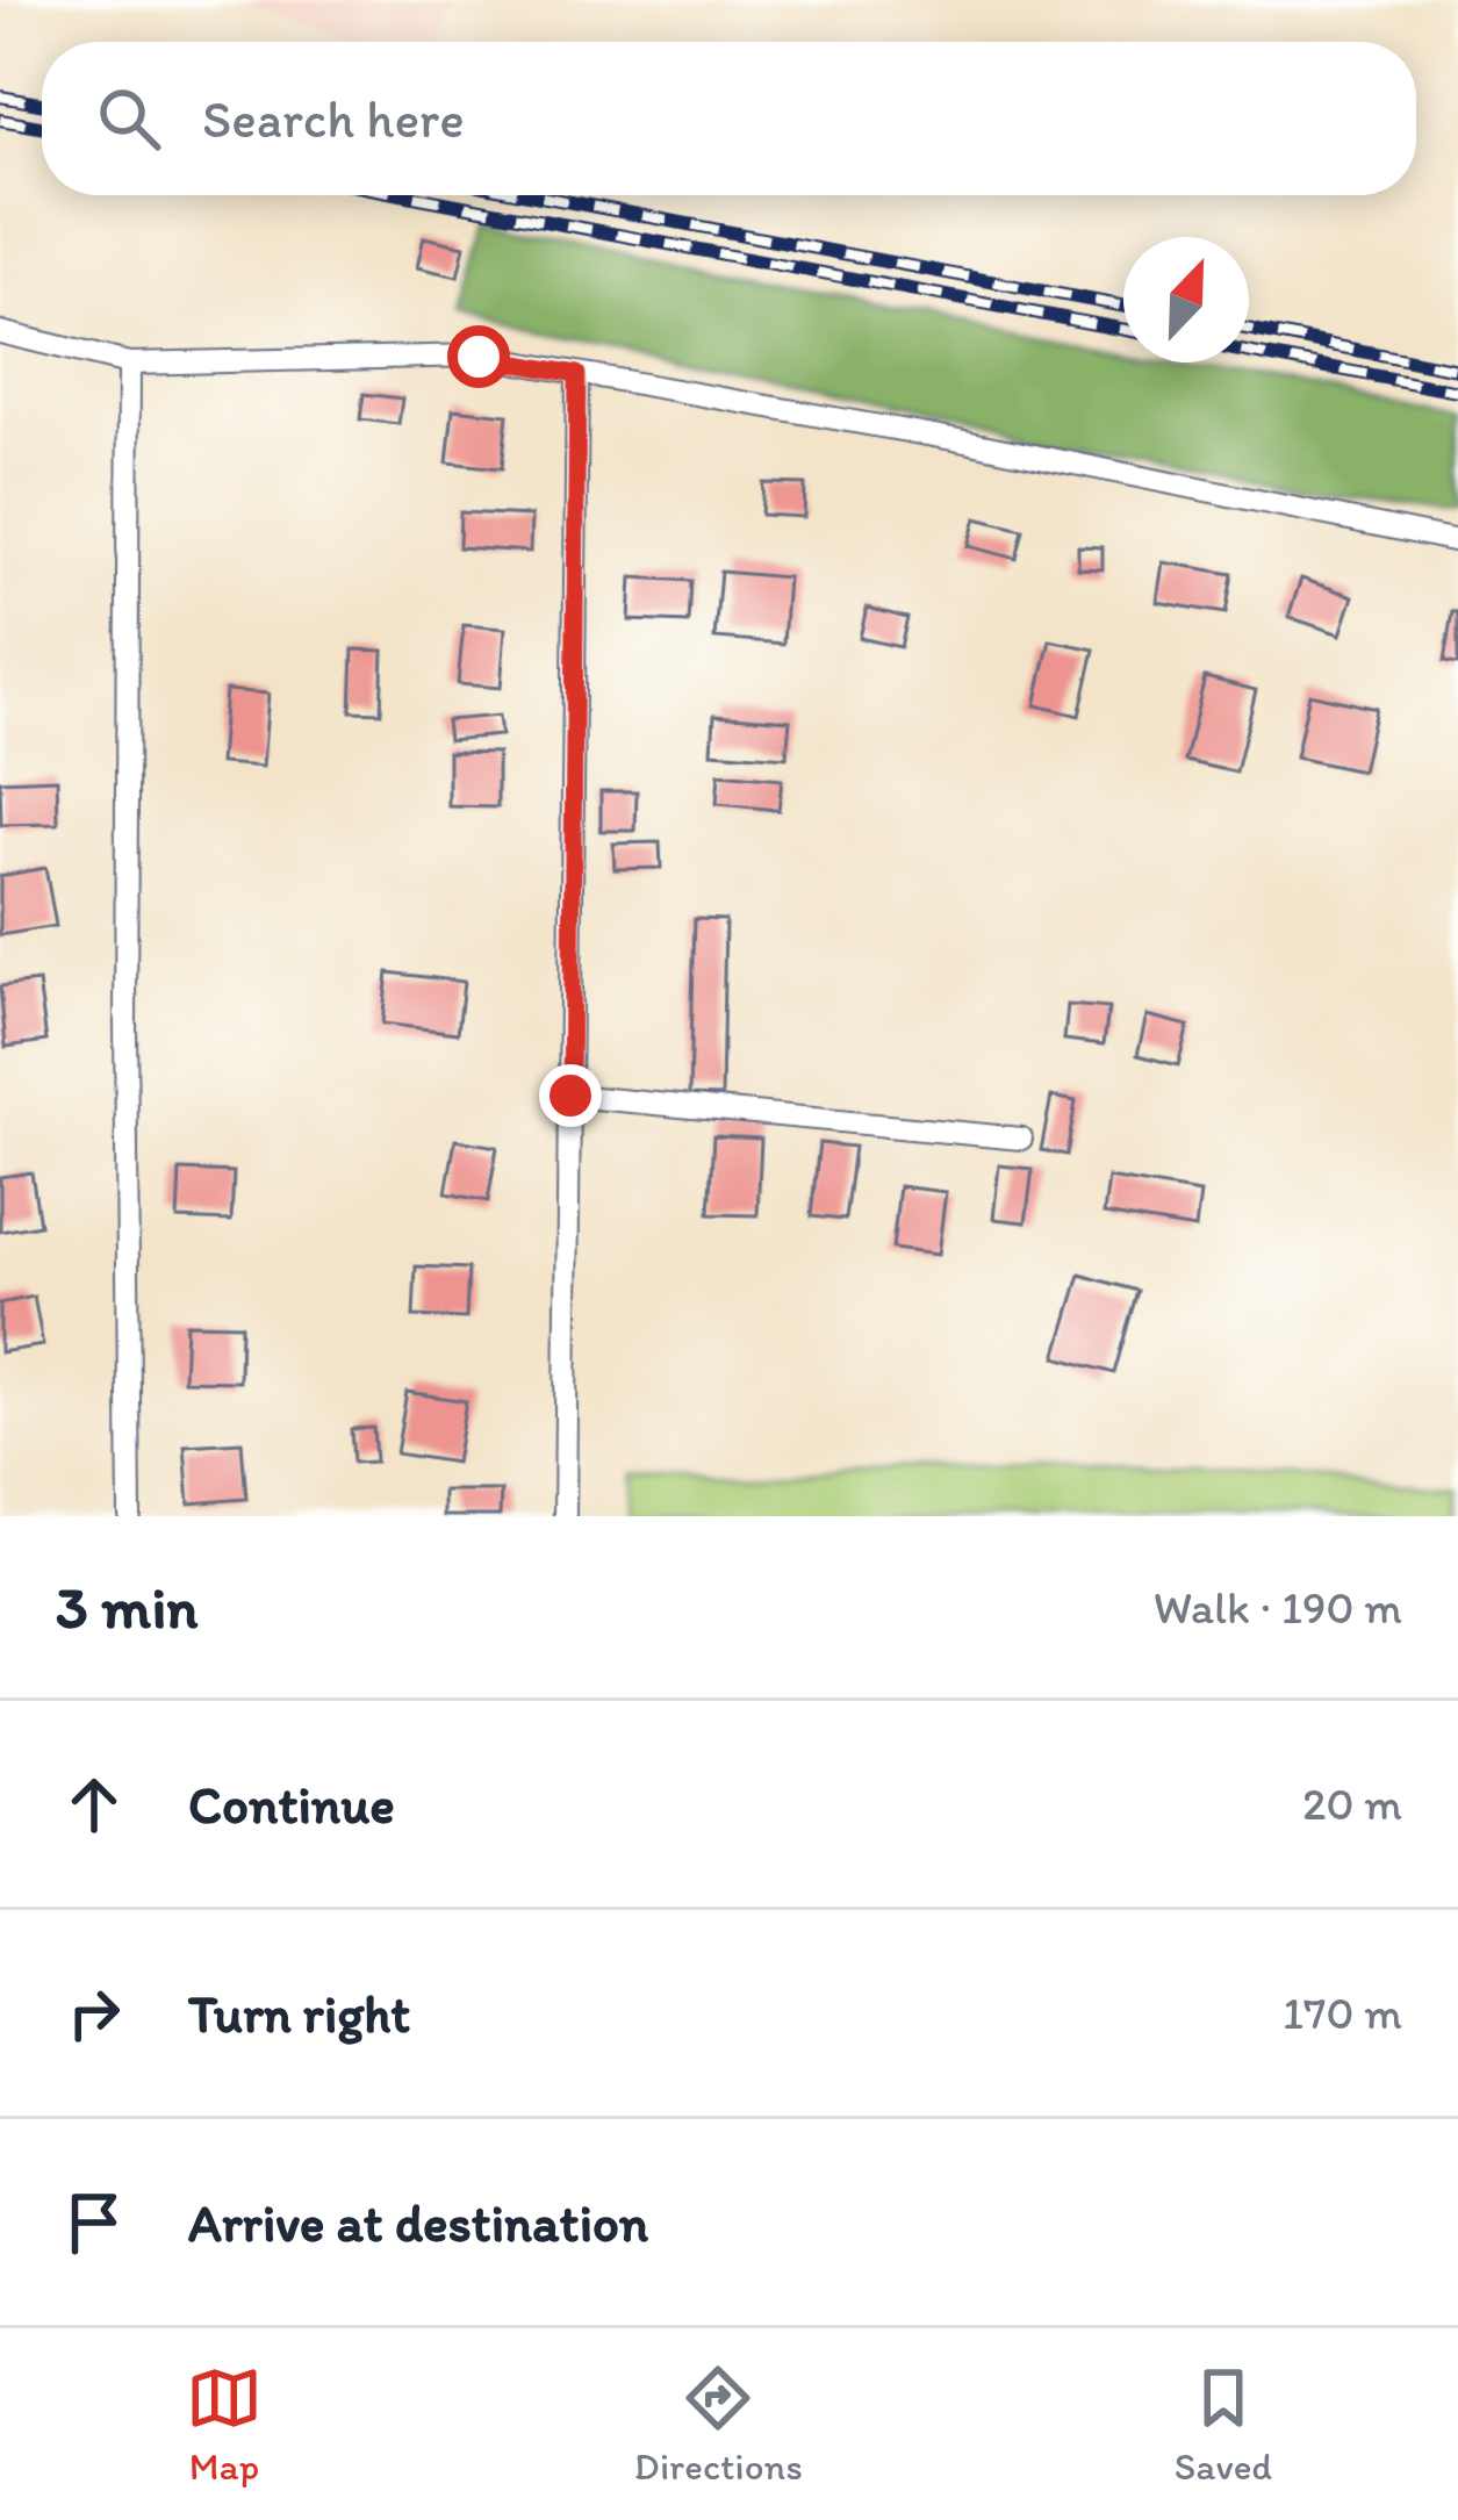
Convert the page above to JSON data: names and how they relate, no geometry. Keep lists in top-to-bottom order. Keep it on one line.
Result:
{"north":"top right","page":{"search":"Search here","heading":["3 min","Walk · 190 m"],"list":[["Continue","20 m"],["Turn right","170 m"],"Arrive at destination"],"nav":["Map","Directions","Saved"]}}
